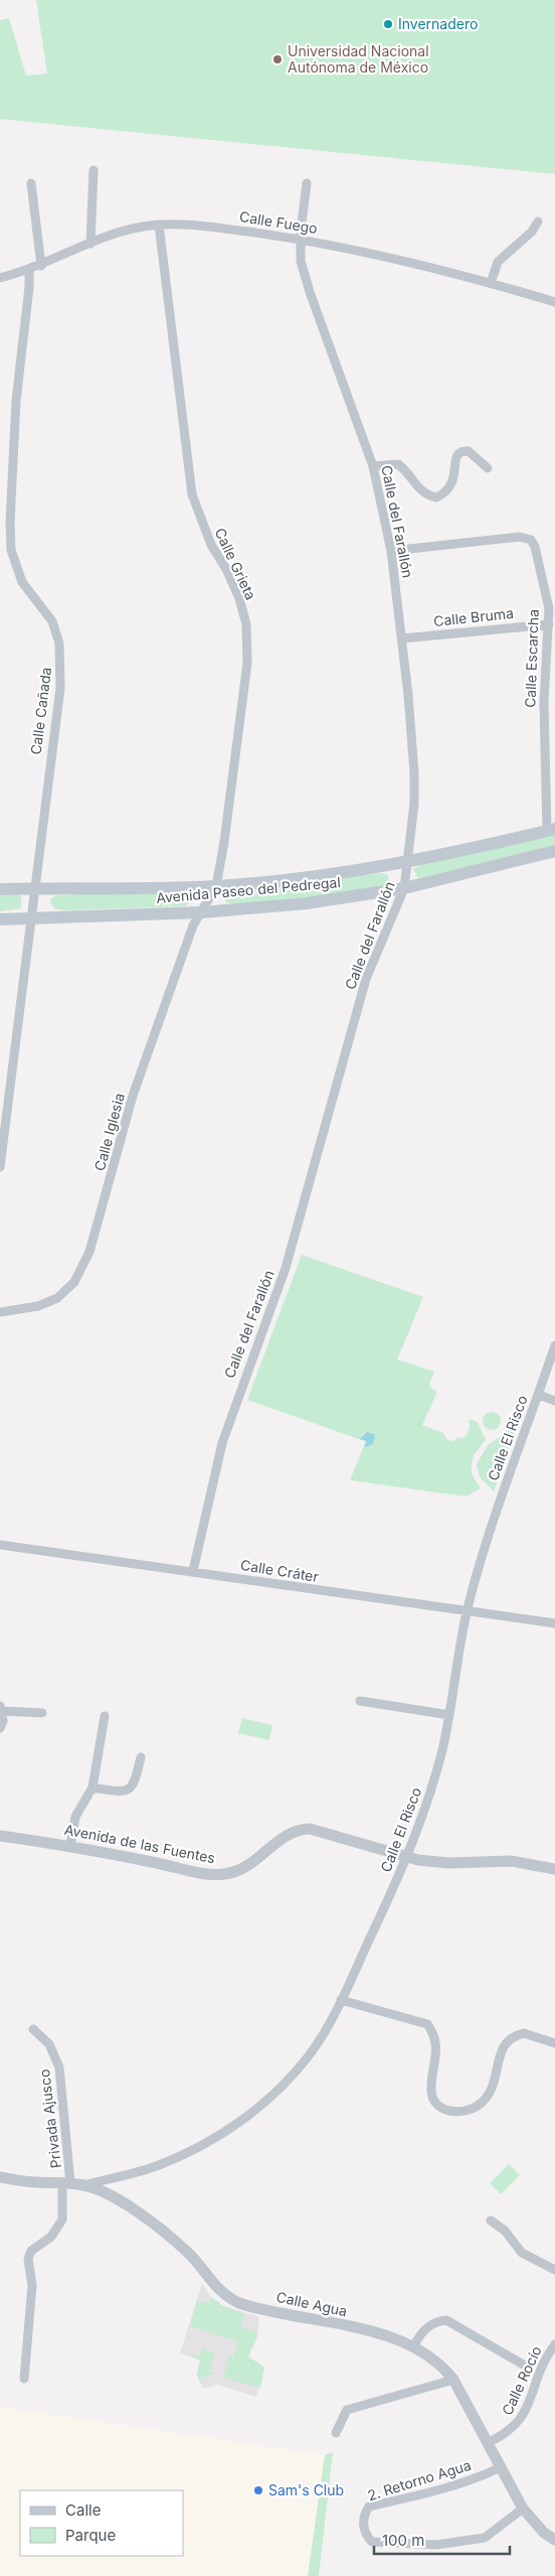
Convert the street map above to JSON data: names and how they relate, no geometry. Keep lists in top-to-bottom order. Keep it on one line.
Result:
{"streets":{"main road":["Avenida Paseo del Pedregal"],"street":["Calle Fuego","Calle del Farallón","Calle Grieta","Calle Bruma","Calle Escarcha","Calle Cañada","Calle Iglesia","Calle El Risco","Calle Cráter","Avenida de las Fuentes","Privada Ajusco","Calle Agua","Calle Rocío","2. Retorno Agua"]},"crossings":[["Calle Fuego","Calle del Farallón"],["Calle Fuego","Calle Grieta"],["Calle Fuego","Calle Cañada"],["Calle del Farallón","Calle Bruma"],["Calle del Farallón","Calle Escarcha"],["Calle del Farallón","Avenida Paseo del Pedregal"],["Calle del Farallón","Calle Cráter"],["Calle Grieta","Avenida Paseo del Pedregal"],["Calle Grieta","Calle Iglesia"],["Calle Bruma","Calle Escarcha"],["Calle Escarcha","Avenida Paseo del Pedregal"],["Calle Cañada","Avenida Paseo del Pedregal"],["Avenida Paseo del Pedregal","Calle Iglesia"],["Calle El Risco","Calle Cráter"],["Calle El Risco","Avenida de las Fuentes"],["Calle El Risco","Calle Agua"],["Privada Ajusco","Calle Agua"],["Calle Agua","Calle Rocío"],["Calle Agua","2. Retorno Agua"]],"places":["Invernadero","Universidad Nacional Autónoma de México","Sam's Club"],"legend":["Calle","Parque"],"scale_bar":"100 m"}
